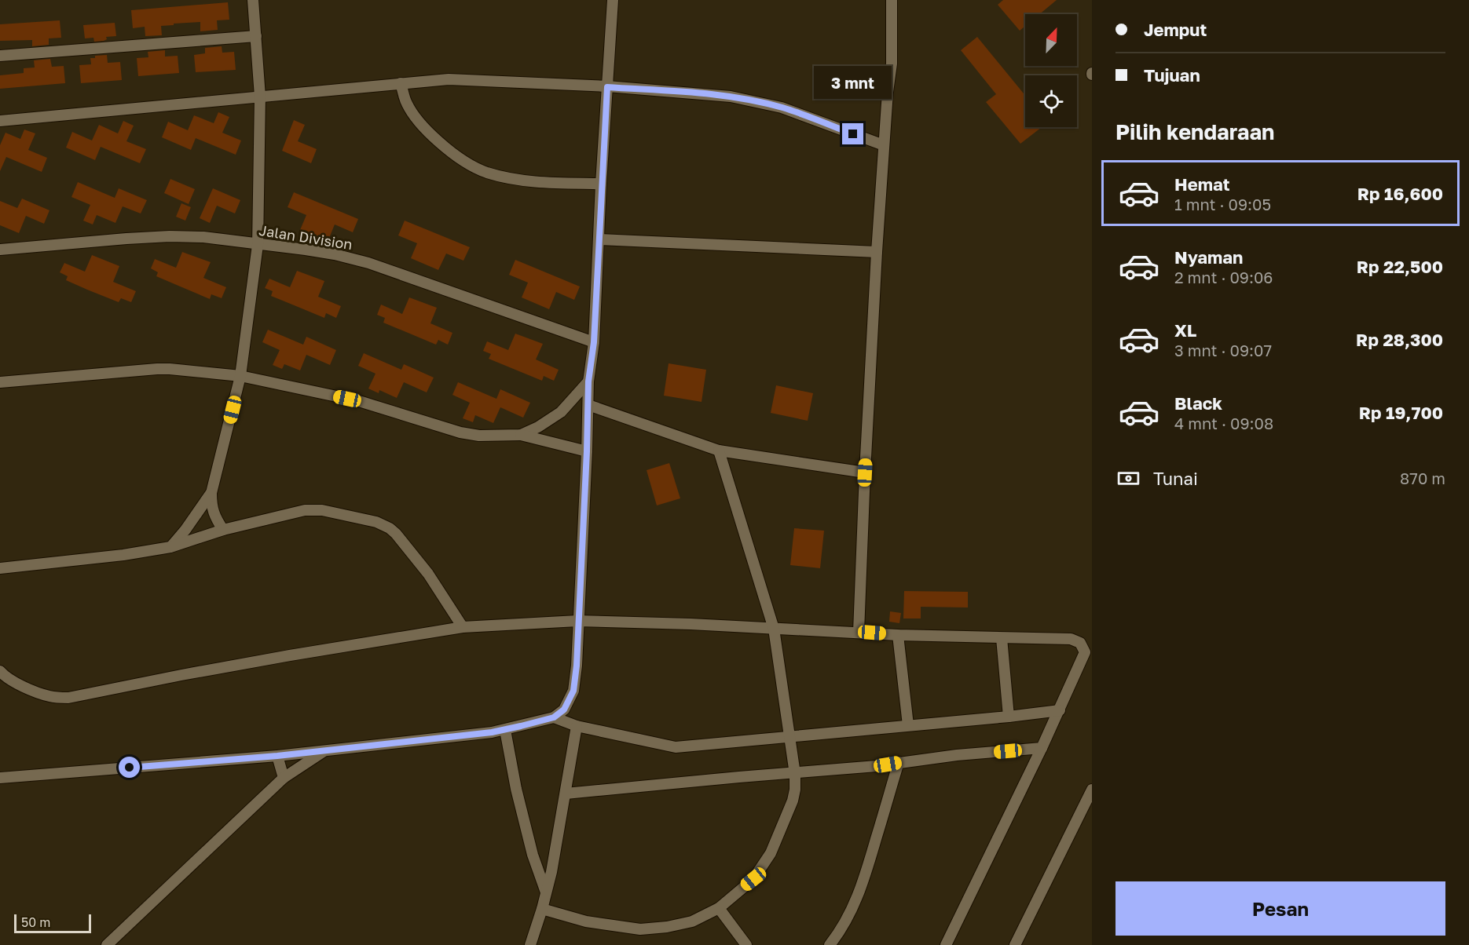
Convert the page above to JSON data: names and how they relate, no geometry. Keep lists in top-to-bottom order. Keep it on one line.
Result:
{"streets":{"street":["Jalan Division"]},"scale_bar":"50 m","north":"top right","page":{"banner":["Jemput","Tujuan"],"bubble":"3 mnt","heading":"Pilih kendaraan","list":[{"name":"Hemat","note":"1 mnt · 09:05","value":"Rp 16,600"},{"name":"Nyaman","note":"2 mnt · 09:06","value":"Rp 22,500"},{"name":"XL","note":"3 mnt · 09:07","value":"Rp 28,300"},{"name":"Black","note":"4 mnt · 09:08","value":"Rp 19,700"}],"pay":["Tunai","870 m"],"buttons":"Pesan","scale":"50 m"}}
